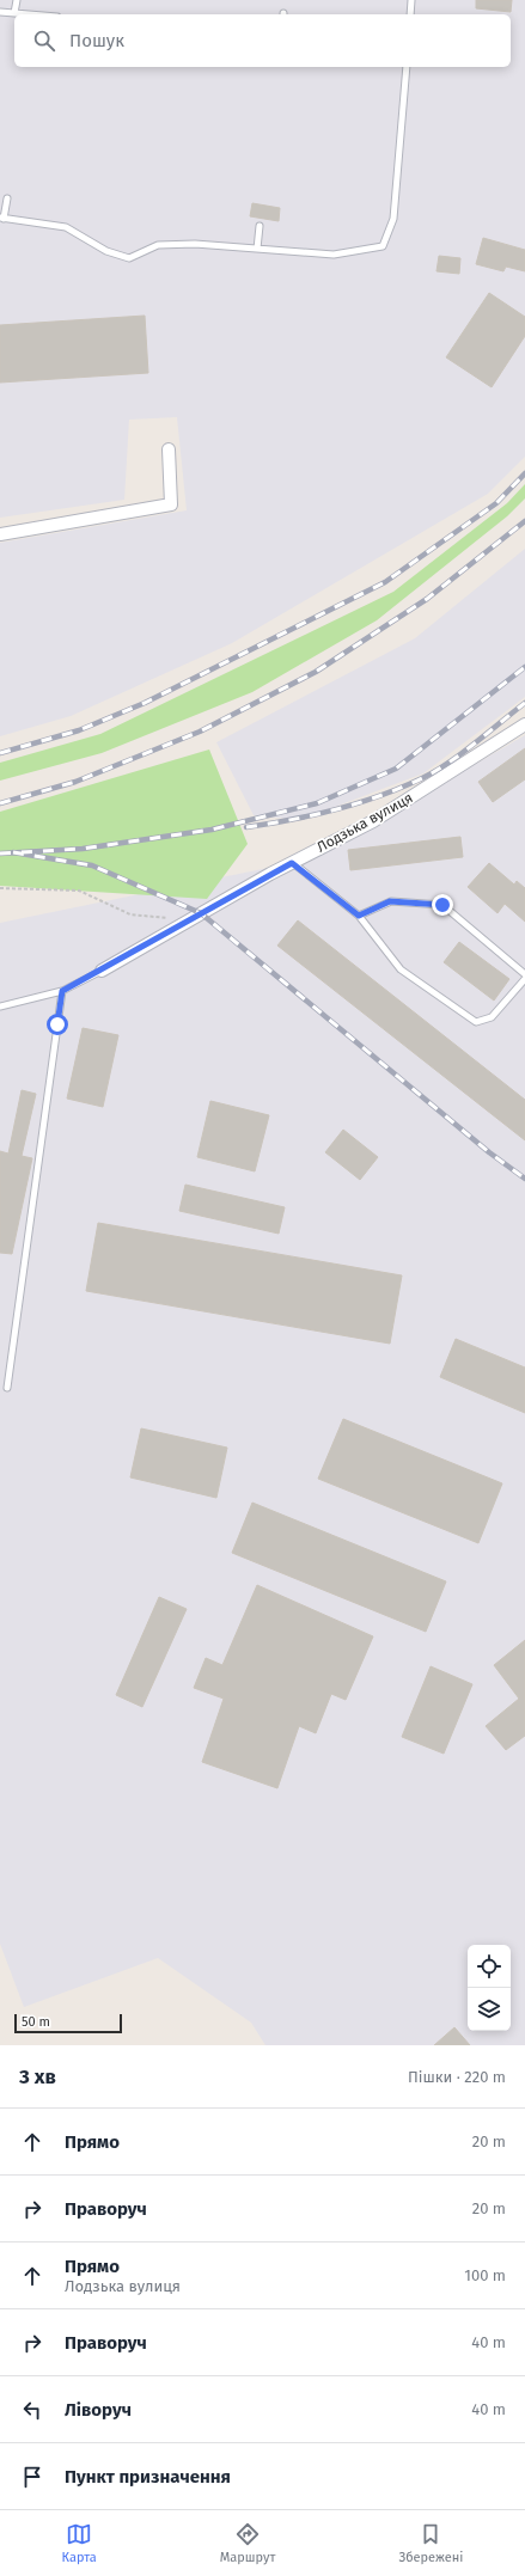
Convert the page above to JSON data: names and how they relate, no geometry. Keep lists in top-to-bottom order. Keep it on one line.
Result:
{"streets":{"street":["Лодзька вулиця"]},"scale_bar":"50 m","page":{"search":"Пошук","scale":"50 m","heading":["3 хв","Пішки · 220 m"],"list":[["Прямо","20 m"],["Праворуч","20 m"],["Прямо","Лодзька вулиця","100 m"],["Праворуч","40 m"],["Ліворуч","40 m"],"Пункт призначення"],"nav":["Карта","Маршрут","Збережені"]}}
